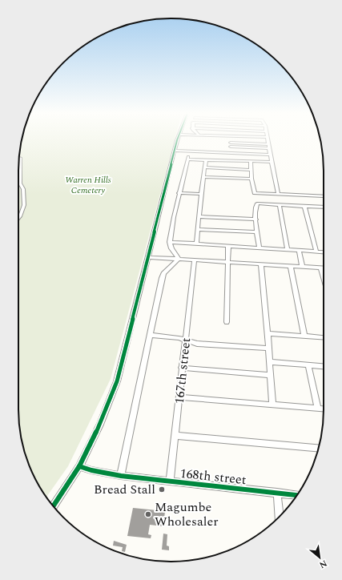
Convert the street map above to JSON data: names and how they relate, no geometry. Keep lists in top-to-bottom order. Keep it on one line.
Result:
{"streets":{"street":["167th street","168th street"]},"crossings":[["167th street","168th street"]],"parks":["Warren Hills Cemetery"],"places":["Bread Stall","Magumbe Wholesaler"],"north":"bottom right"}
